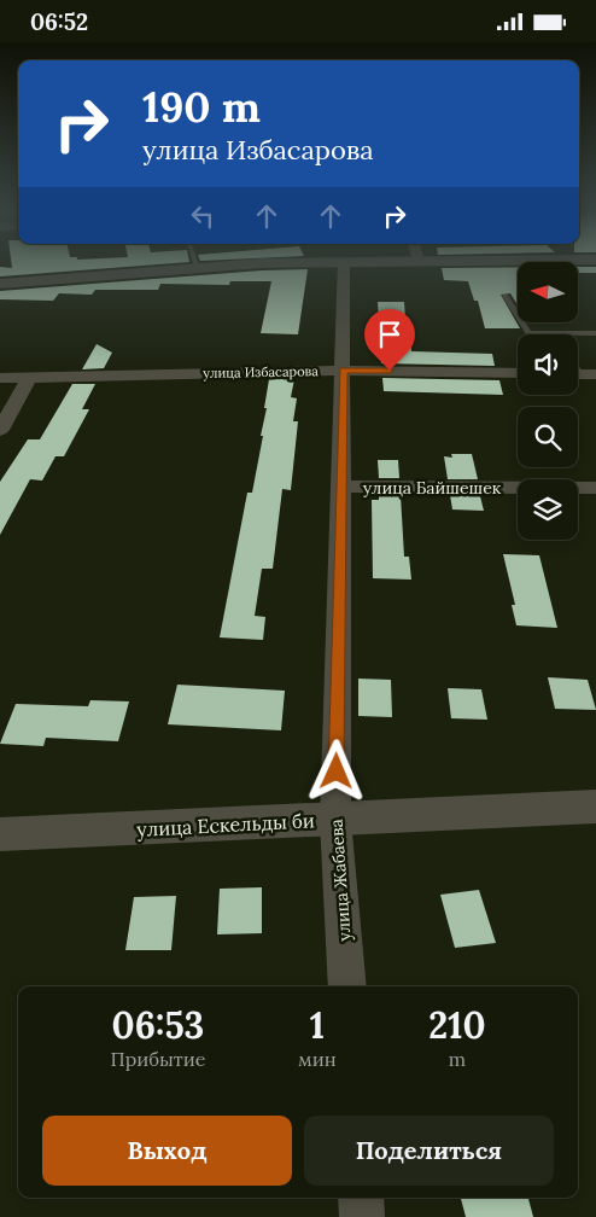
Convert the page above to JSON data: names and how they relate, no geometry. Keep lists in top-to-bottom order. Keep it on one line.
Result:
{"streets":{"street":["улица Избасарова","улица Байшешек","улица Ескельды би","улица Жабаева"]},"crossings":[["улица Избасарова","улица Жабаева"],["улица Байшешек","улица Жабаева"],["улица Ескельды би","улица Жабаева"]],"north":"left","page":{"status":"06:52","turn":["190 m","улица Избасарова"],"eta":["06:53","Прибытие","1","мин","210","m"],"buttons":["Выход","Поделиться"]}}
